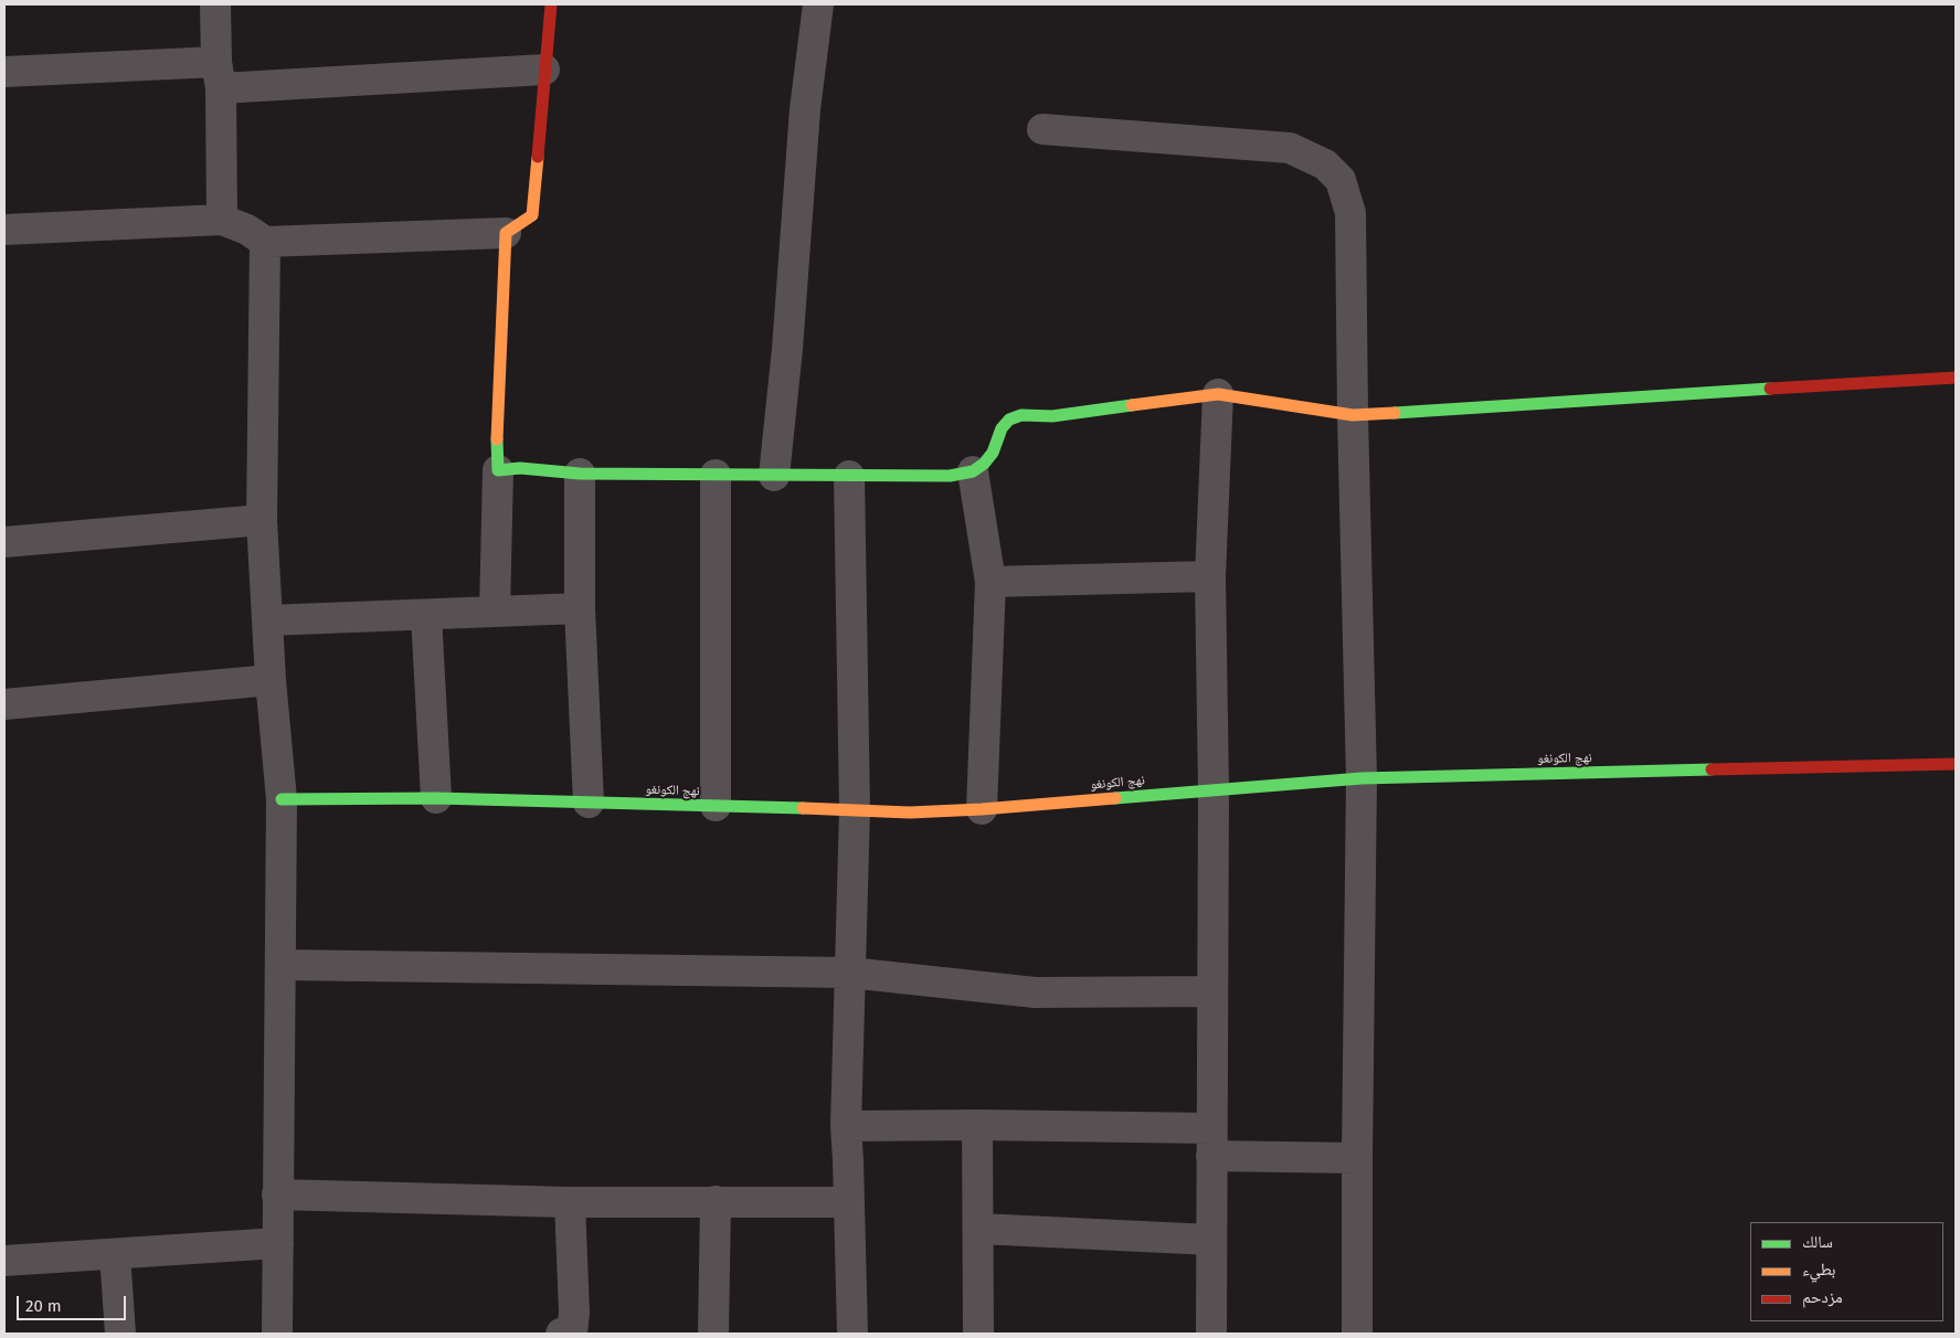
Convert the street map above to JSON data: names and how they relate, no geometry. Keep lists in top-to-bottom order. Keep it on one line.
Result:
{"streets":{"street":["نهج الكونغو"]},"legend":["سالك","بطيء","مزدحم"],"scale_bar":"20 m"}
